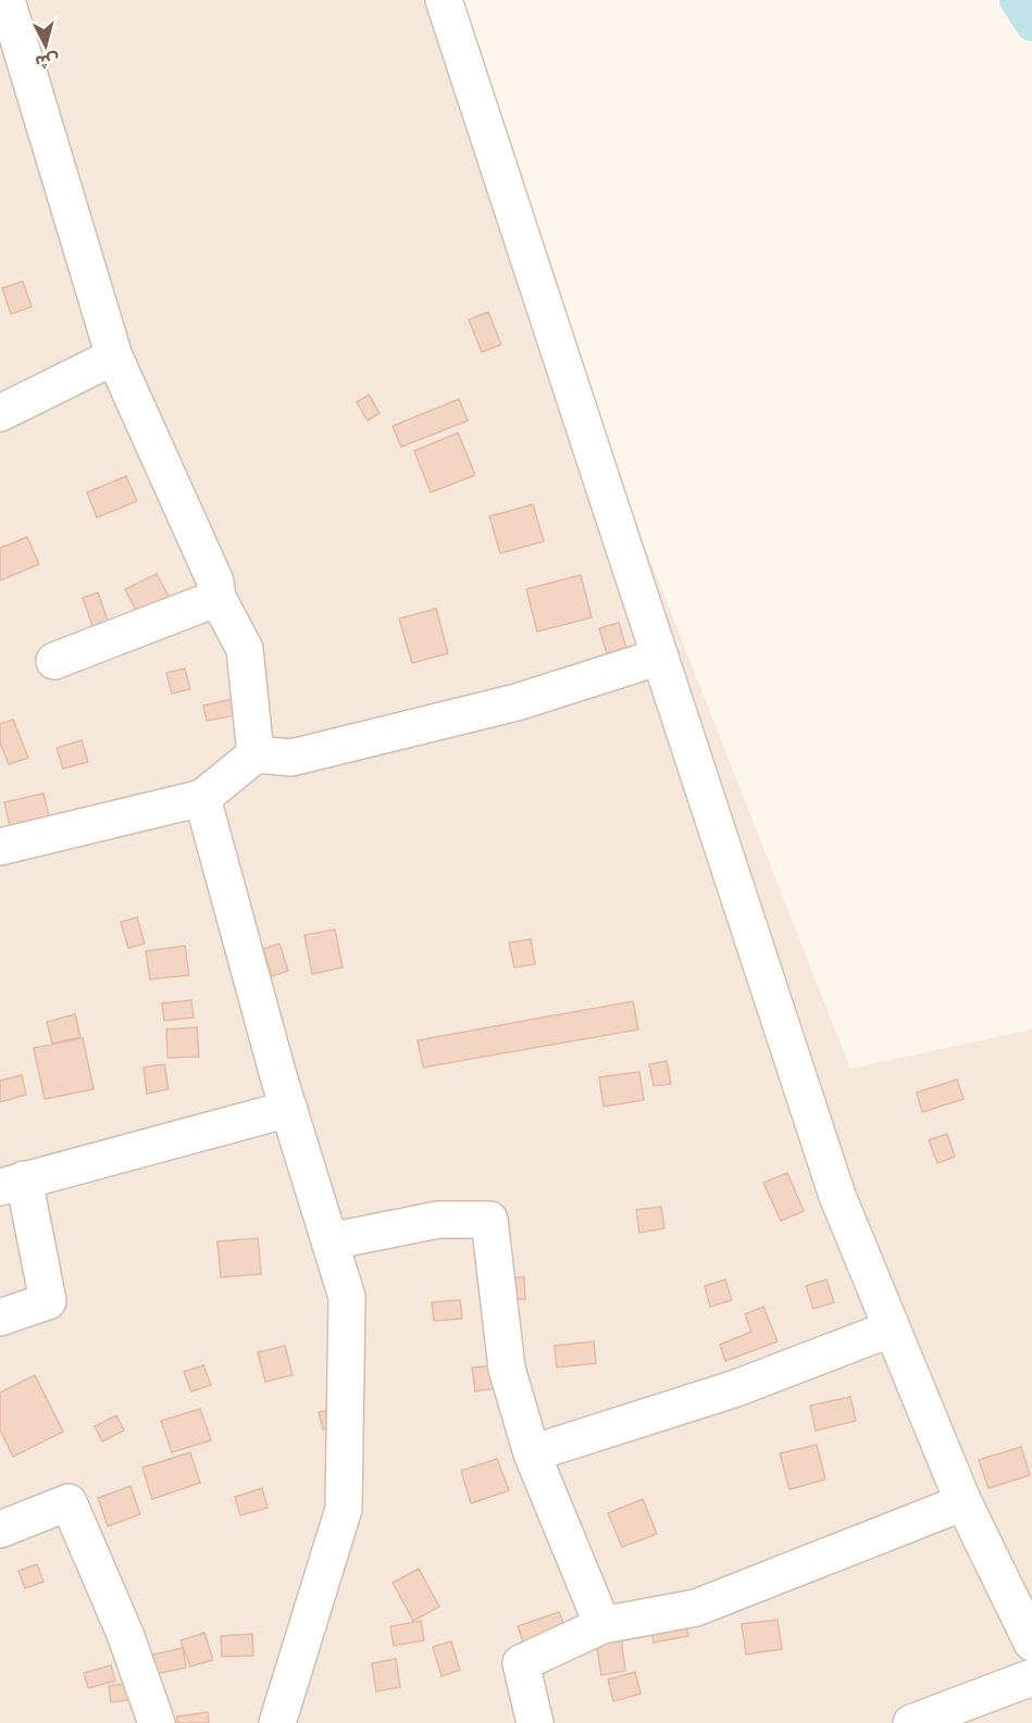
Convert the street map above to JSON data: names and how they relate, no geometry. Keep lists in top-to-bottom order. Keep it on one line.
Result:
{"north":"bottom"}
